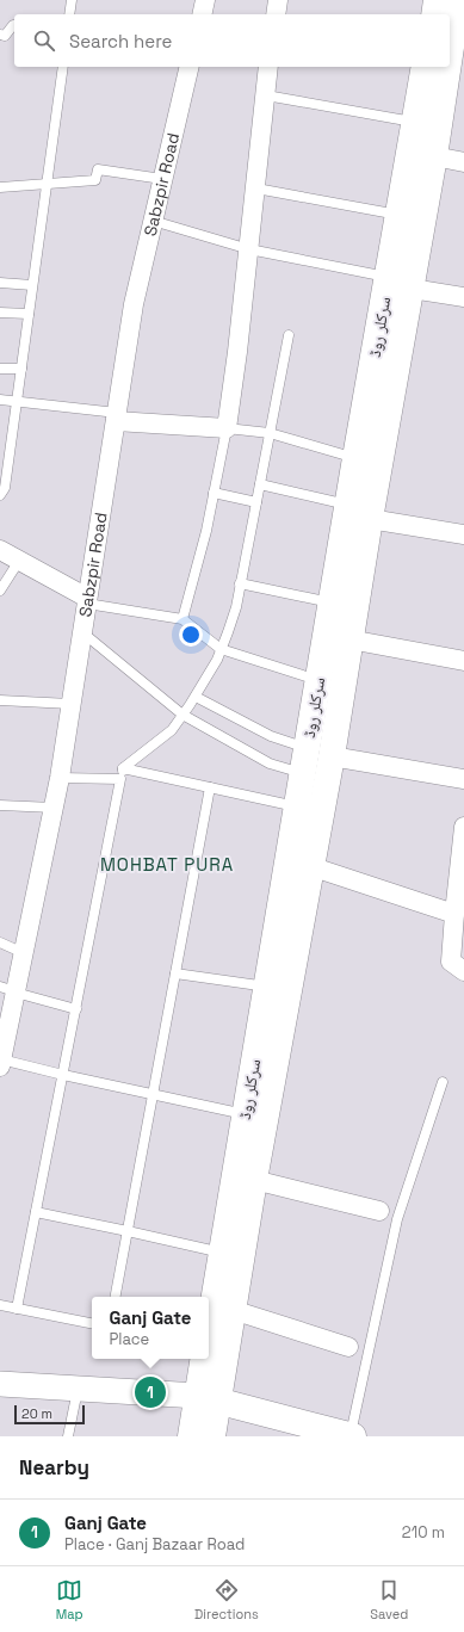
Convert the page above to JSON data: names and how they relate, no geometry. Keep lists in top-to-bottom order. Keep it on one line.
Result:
{"streets":{"main road":["سرکلر روڈ"],"street":["Sabzpir Road"]},"districts":["MOHBAT PURA"],"scale_bar":"20 m","page":{"search":"Search here","popup":["Ganj Gate","Place"],"pins":"1","scale":"20 m","heading":"Nearby","list":[{"mark":"1","name":"Ganj Gate","note":"Place · Ganj Bazaar Road","value":"210 m"}],"nav":["Map","Directions","Saved"]}}
